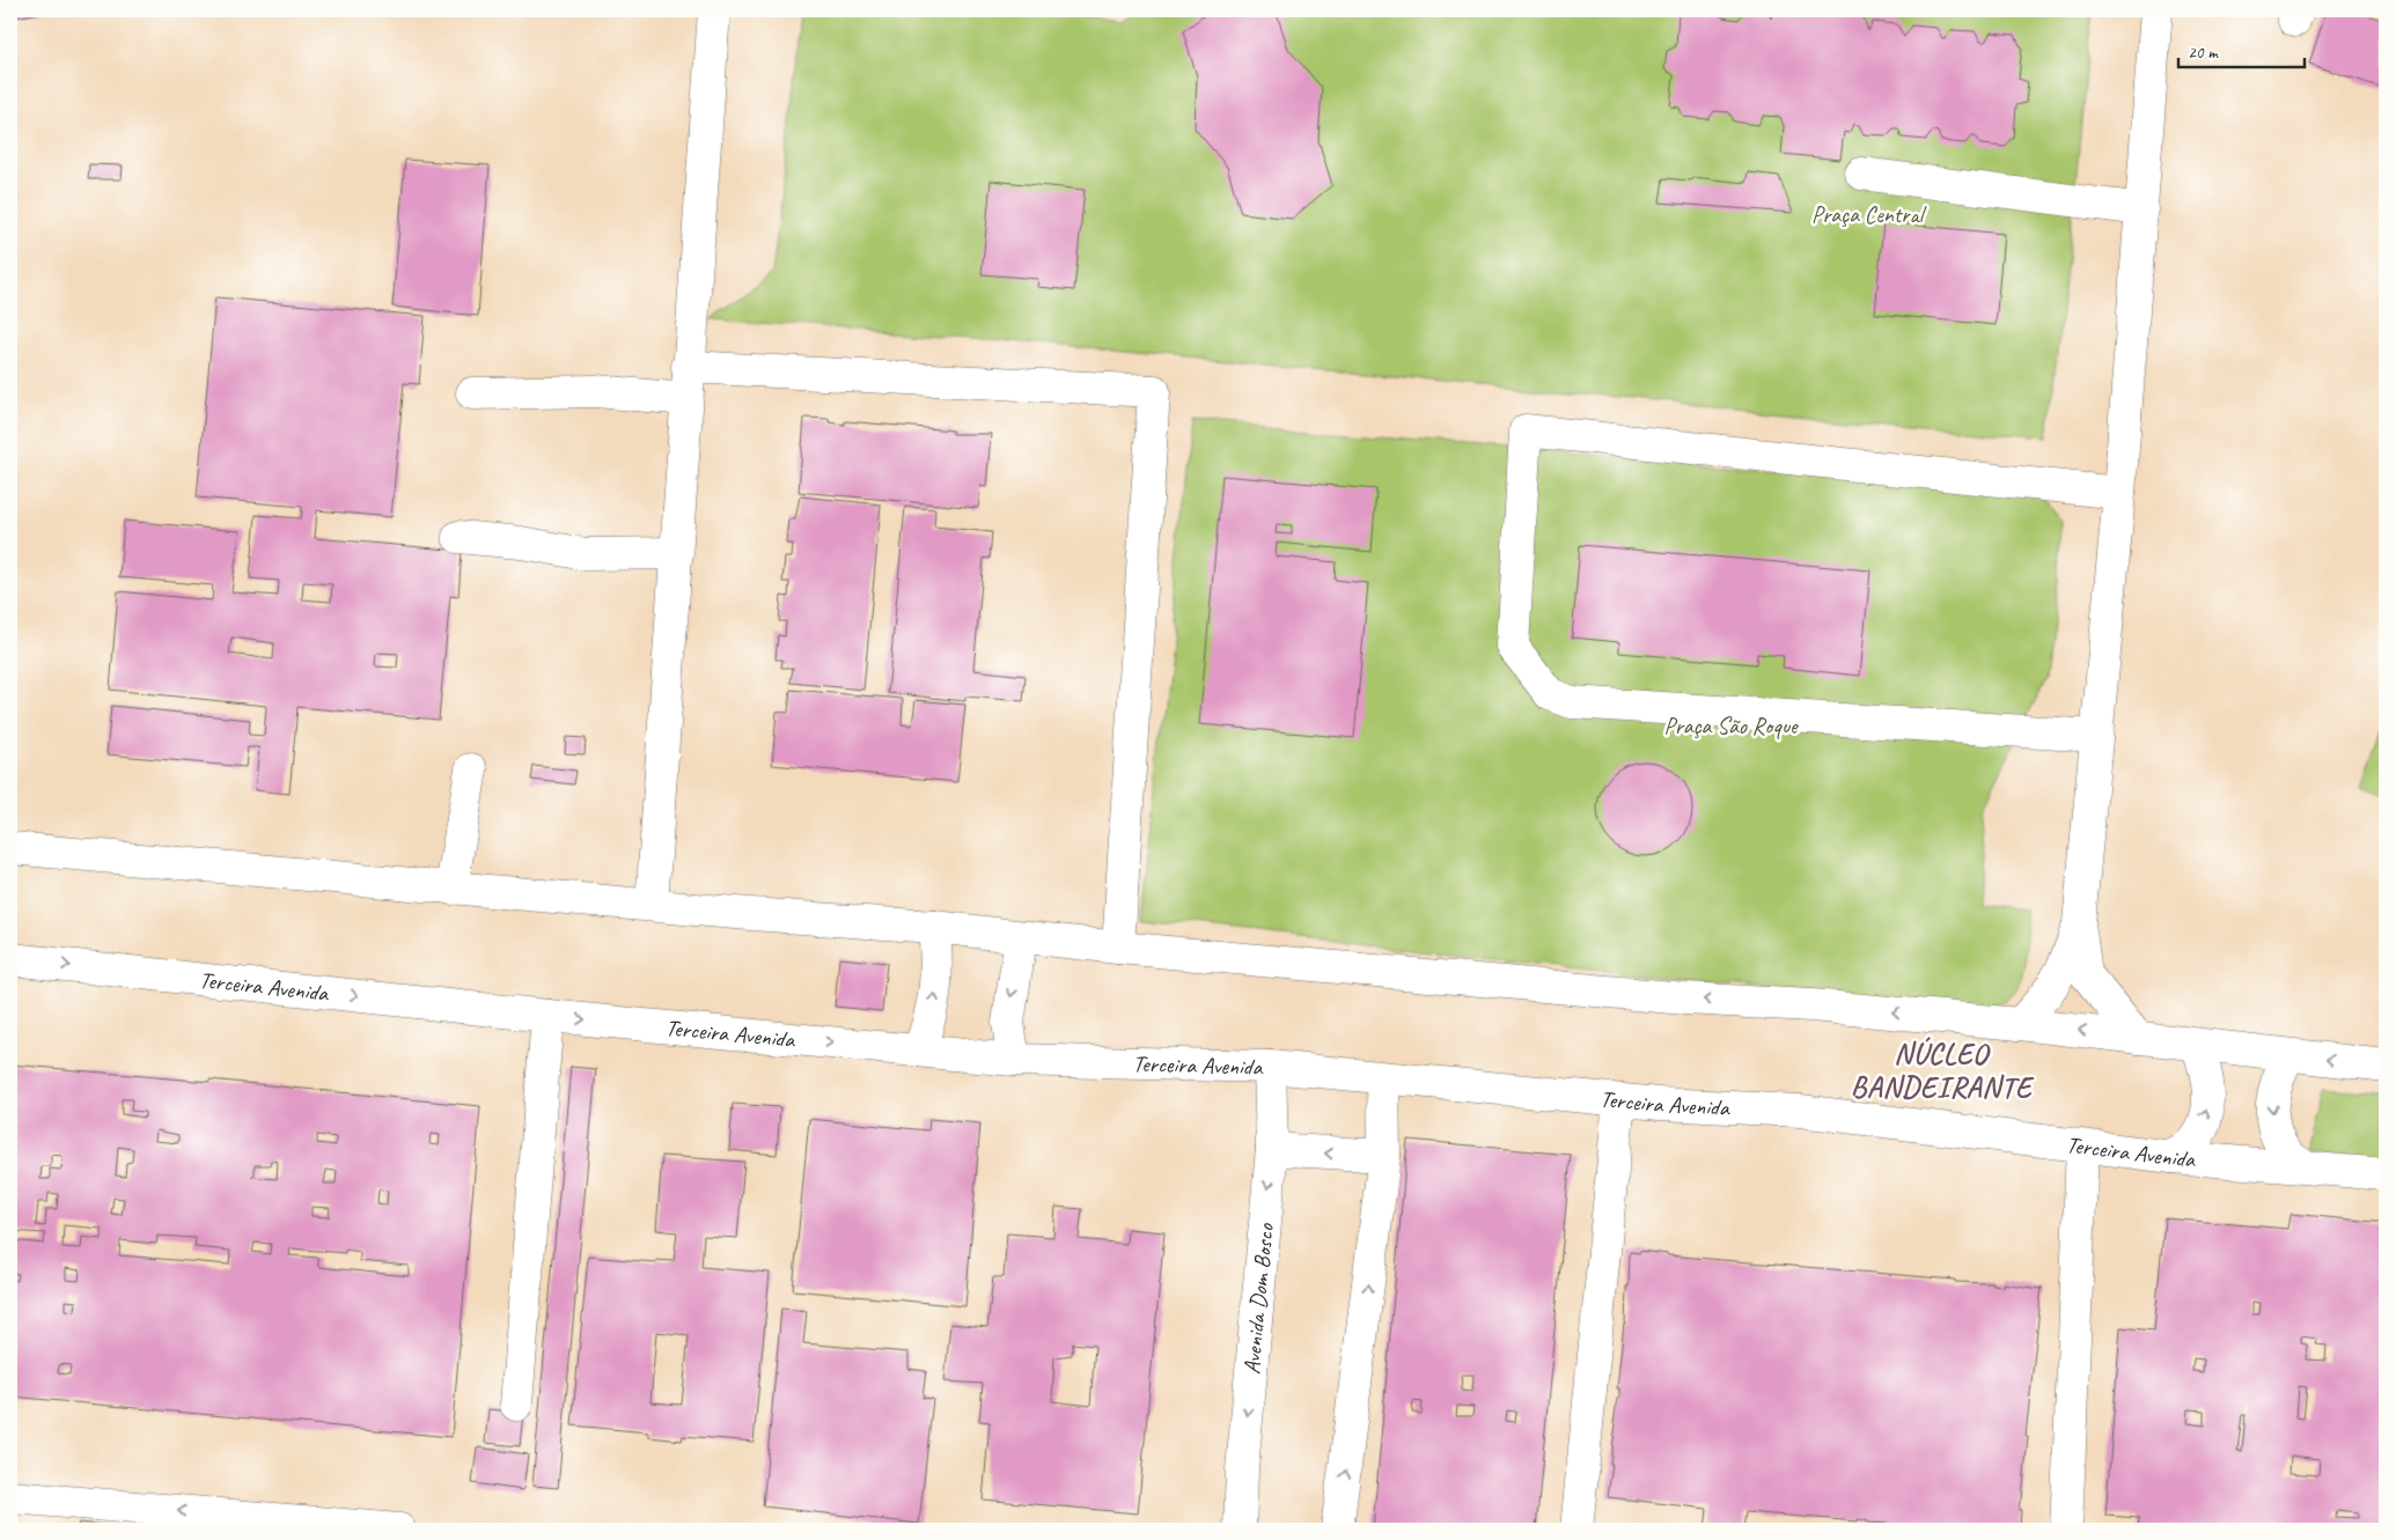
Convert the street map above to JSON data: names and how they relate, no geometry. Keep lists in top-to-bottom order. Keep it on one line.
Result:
{"streets":{"street":["Terceira Avenida","Avenida Dom Bosco"]},"crossings":[["Terceira Avenida","Avenida Dom Bosco"]],"districts":["NÚCLEO BANDEIRANTE"],"parks":["Praça Central","Praça São Roque"],"scale_bar":"20 m"}
